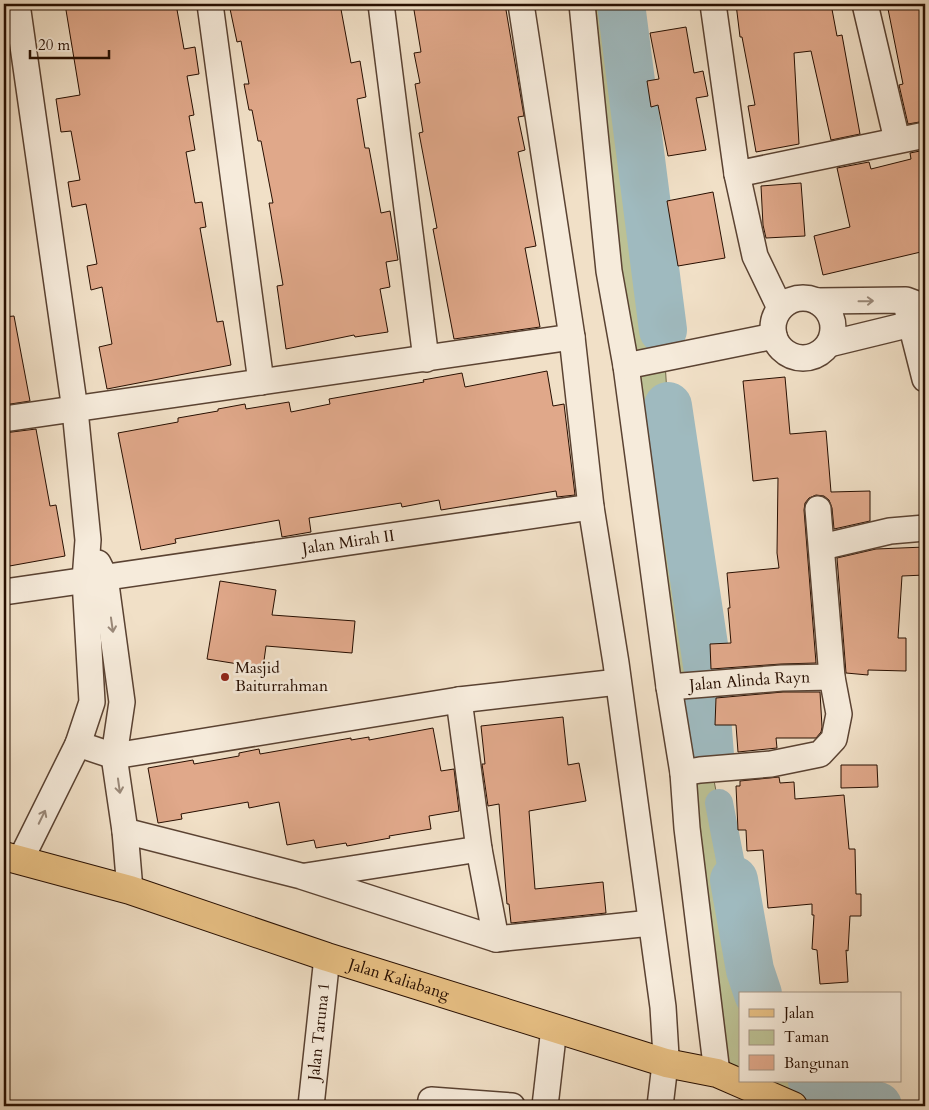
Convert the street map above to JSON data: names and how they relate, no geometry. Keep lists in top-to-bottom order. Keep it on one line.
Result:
{"streets":{"main road":["Jalan Kaliabang"],"street":["Jalan Mirah II","Jalan Alinda Rayn","Jalan Taruna 1"]},"crossings":[["Jalan Kaliabang","Jalan Taruna 1"]],"places":["Masjid Baiturrahman"],"legend":["Jalan","Taman","Bangunan"],"scale_bar":"20 m"}
